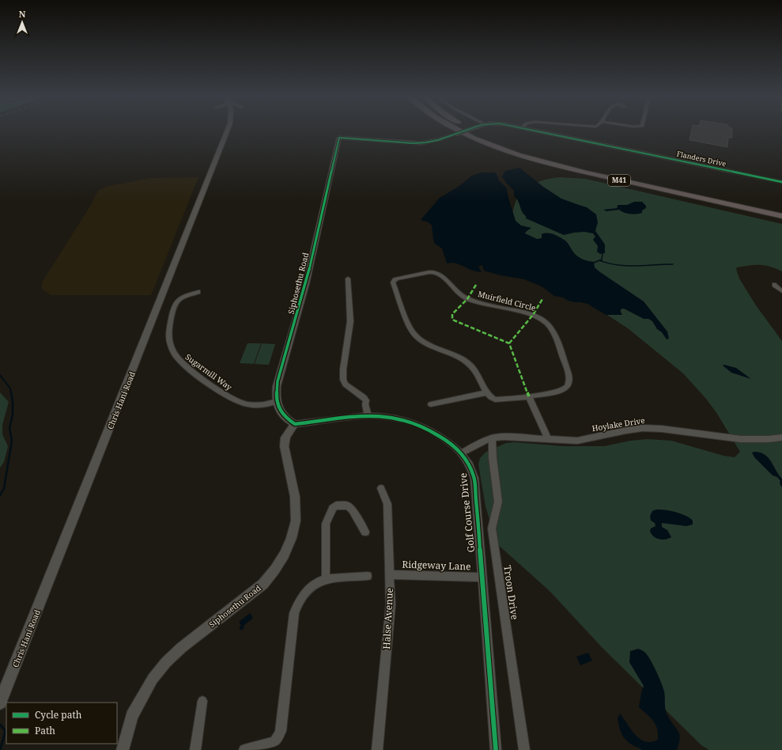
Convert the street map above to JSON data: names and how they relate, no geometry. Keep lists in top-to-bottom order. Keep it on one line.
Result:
{"streets":{"highway":["M41"],"main road":["Chris Hani Road"],"street":["Flanders Drive","Siphosethu Road","Muirfield Circle","Sugarmill Way","Hoylake Drive","Golf Course Drive","Ridgeway Lane","Troon Drive","Halse Avenue"]},"crossings":[["Flanders Drive","Siphosethu Road"],["Siphosethu Road","Sugarmill Way"],["Siphosethu Road","Golf Course Drive"],["Hoylake Drive","Golf Course Drive"],["Hoylake Drive","Troon Drive"],["Golf Course Drive","Ridgeway Lane"],["Ridgeway Lane","Halse Avenue"]],"legend":["Cycle path","Path"],"north":"top"}
